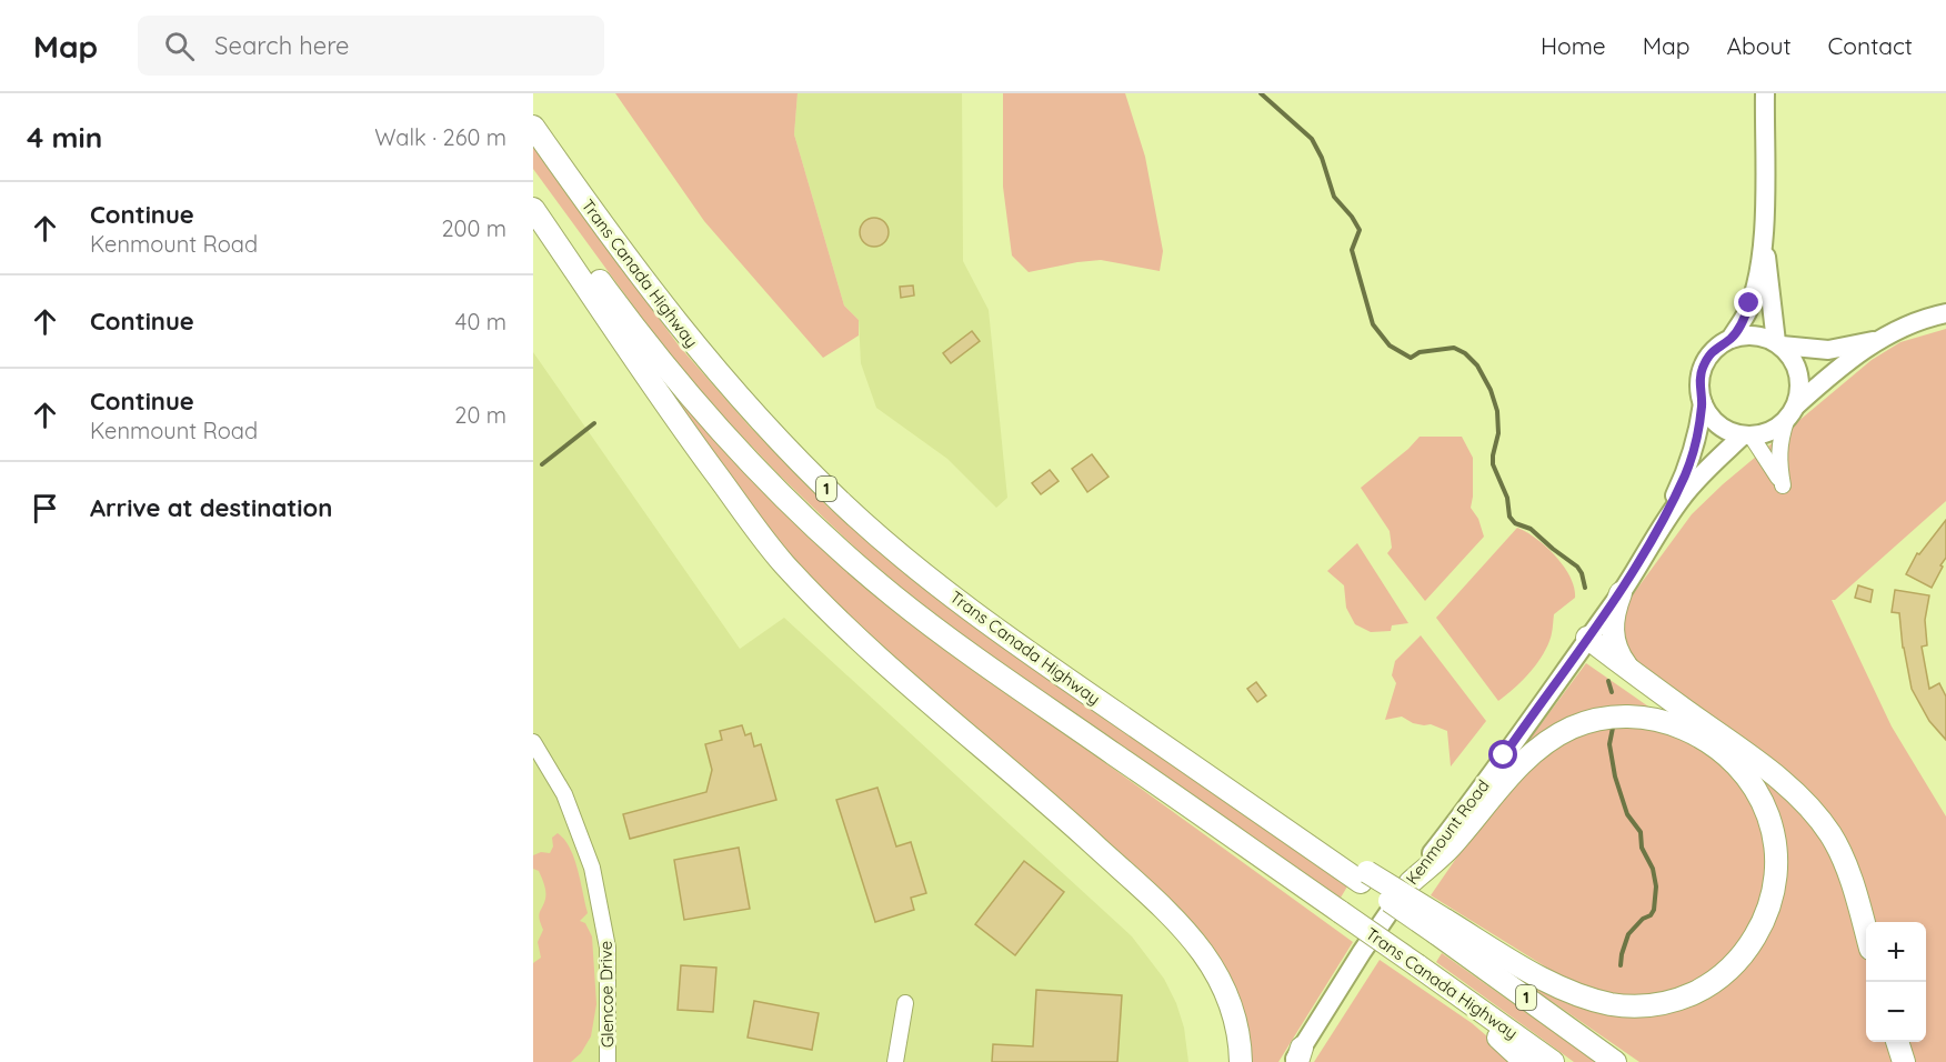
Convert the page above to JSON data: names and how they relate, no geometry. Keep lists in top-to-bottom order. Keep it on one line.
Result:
{"streets":{"highway":["Trans Canada Highway","1"],"main road":["Kenmount Road"],"street":["Glencoe Drive"]},"page":{"header":"Map","search":"Search here","nav":["Home","Map","About","Contact"],"heading":["4 min","Walk · 260 m"],"list":[["Continue","Kenmount Road","200 m"],["Continue","40 m"],["Continue","Kenmount Road","20 m"],"Arrive at destination"],"map_buttons":["+","−"]}}
